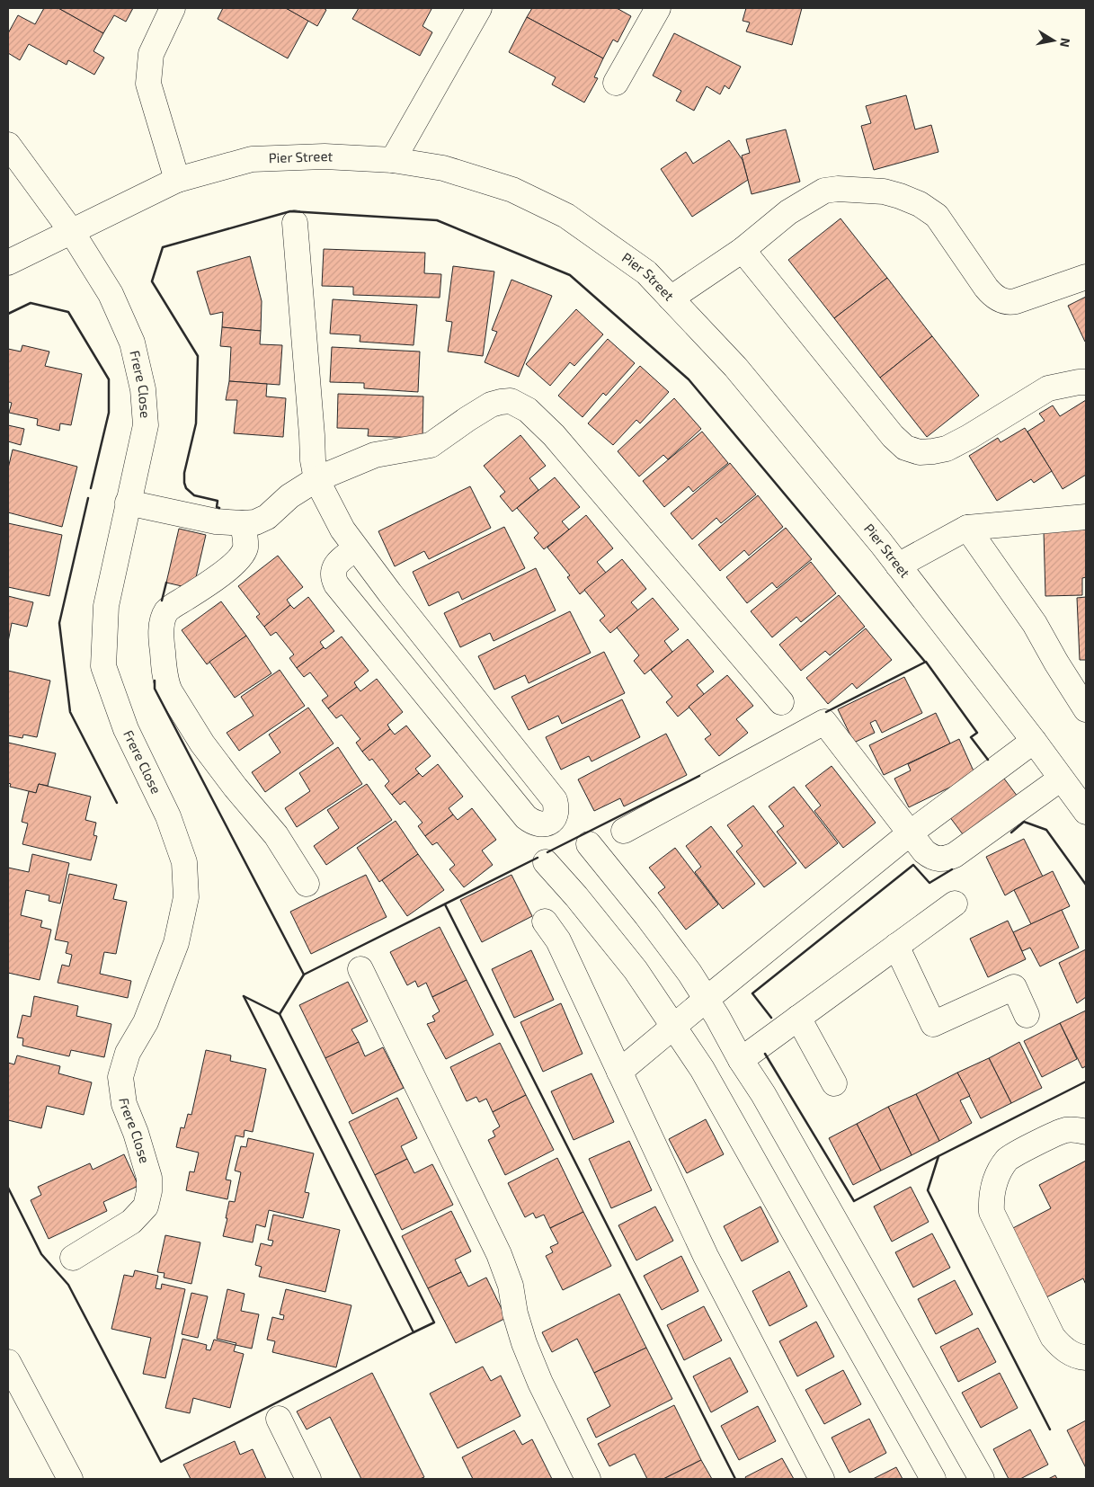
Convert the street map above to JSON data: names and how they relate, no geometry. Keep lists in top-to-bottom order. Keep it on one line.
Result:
{"streets":{"street":["Pier Street","Frere Close"]},"crossings":[["Pier Street","Frere Close"]],"north":"right"}
